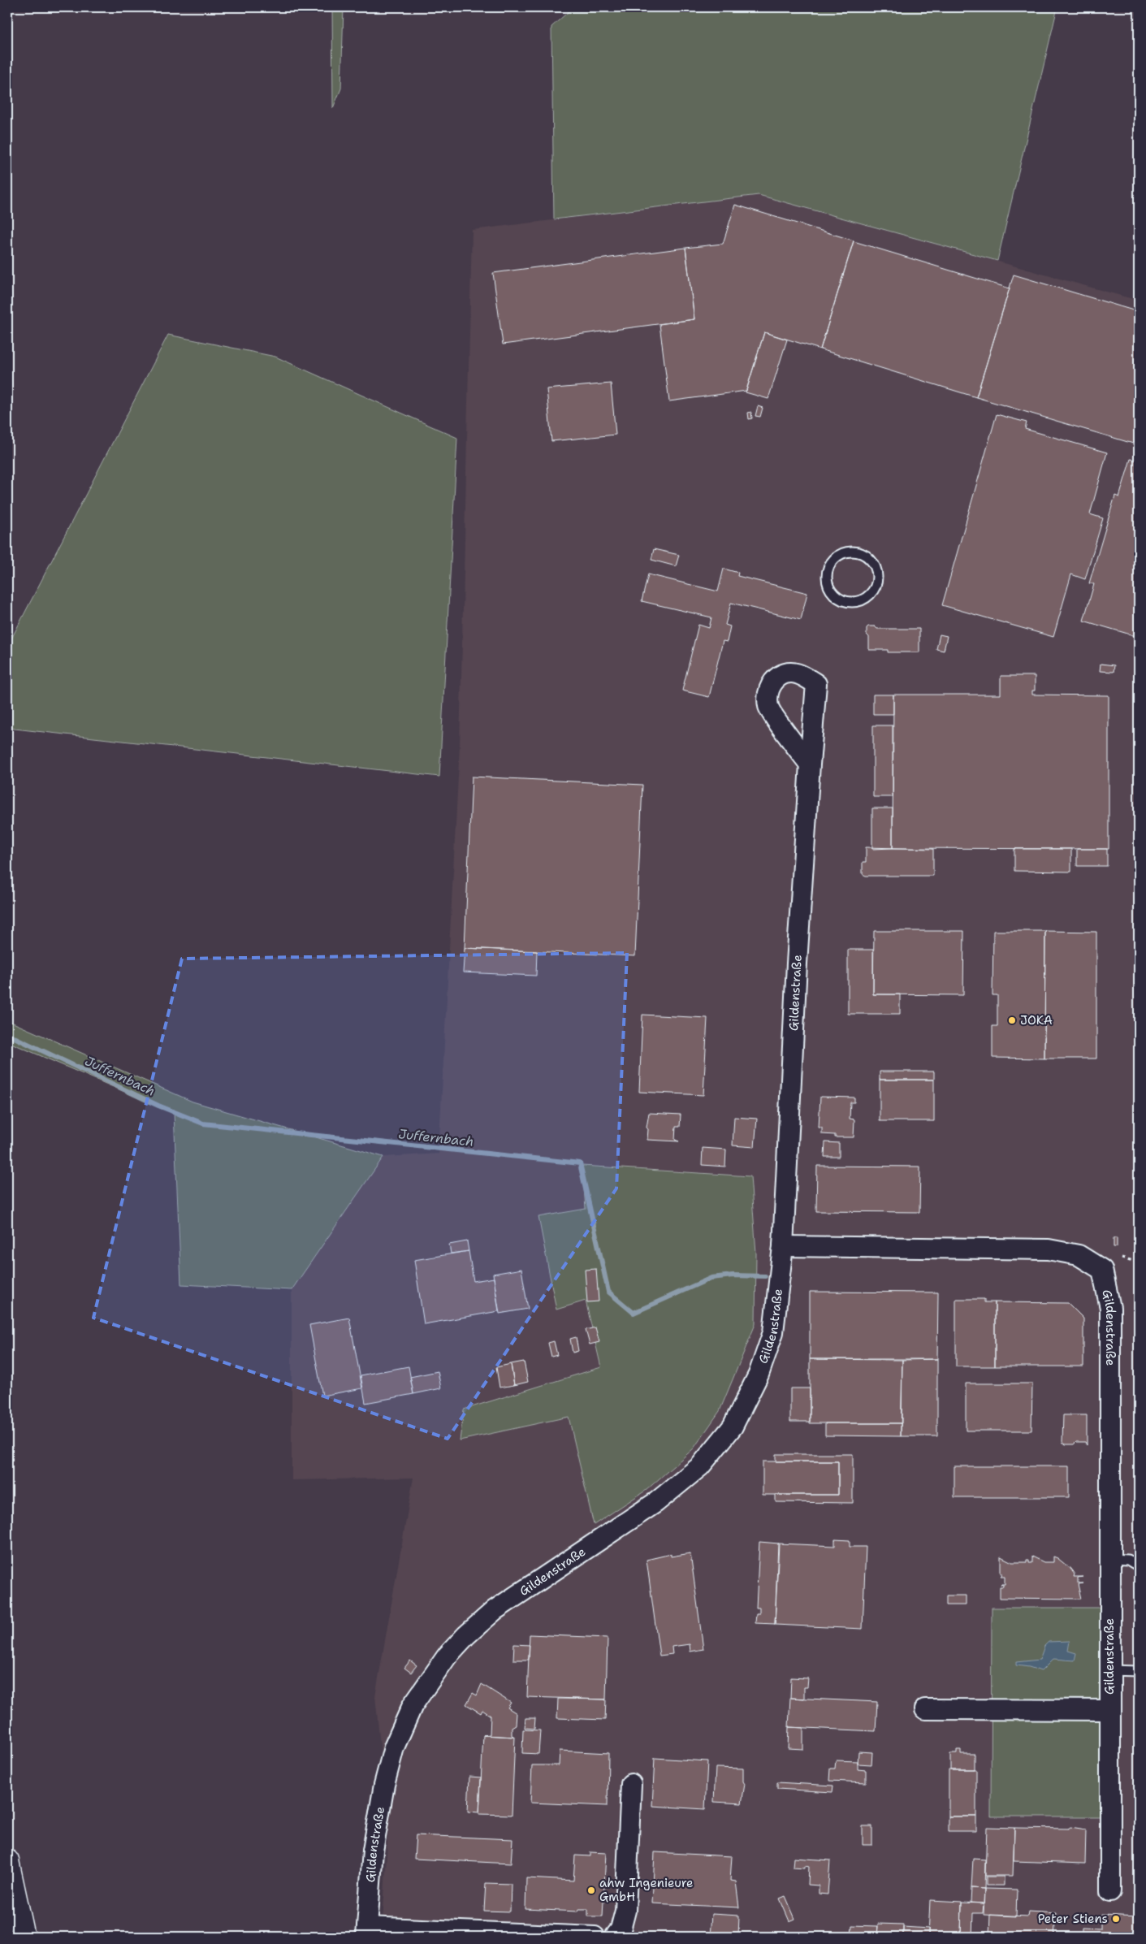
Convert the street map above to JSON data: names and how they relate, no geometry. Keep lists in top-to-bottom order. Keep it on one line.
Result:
{"streets":{"street":["Gildenstraße"]},"water":["Juffernbach"],"places":["JOKA","ahw Ingenieure GmbH","Peter Stiens"]}
